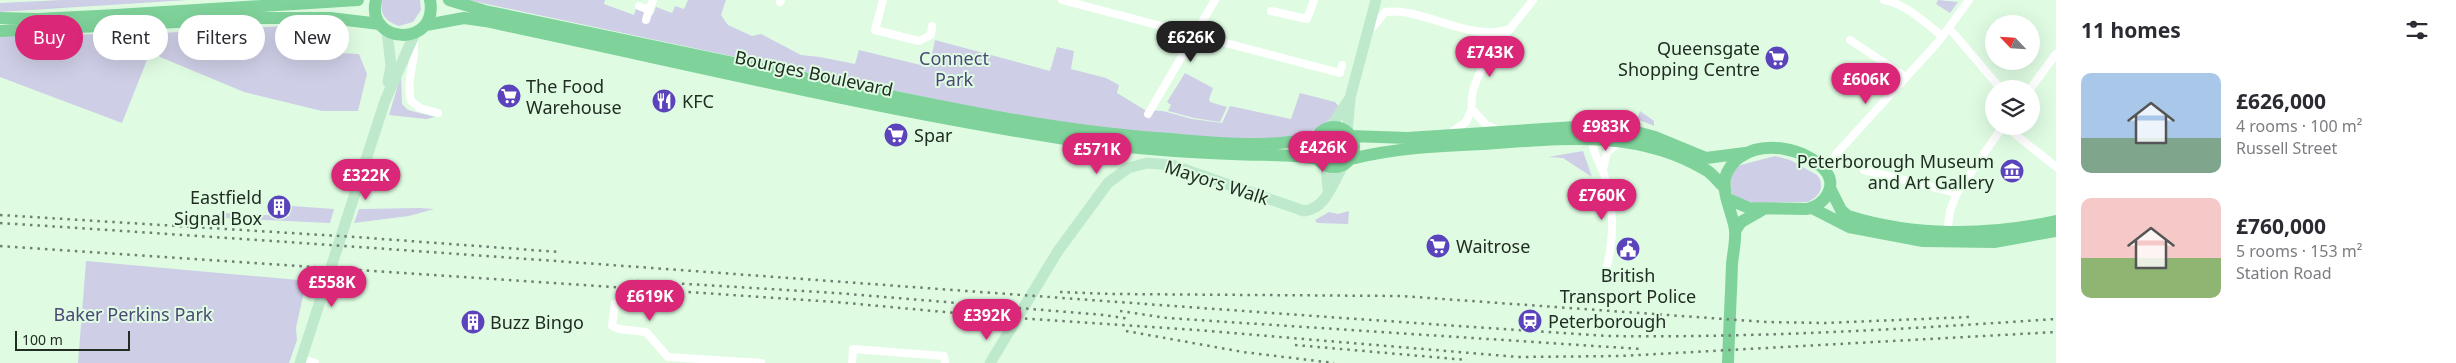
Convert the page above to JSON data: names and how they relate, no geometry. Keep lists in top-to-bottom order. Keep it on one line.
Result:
{"streets":{"main road":["Bourges Boulevard"],"street":["Mayors Walk"]},"crossings":[["Bourges Boulevard","Mayors Walk"]],"parks":["Connect Park","Baker Perkins Park"],"places":{"supermarket":["Queensgate Shopping Centre","The Food Warehouse","Spar","Waitrose"],"restaurant":["KFC"],"museum":["Peterborough Museum and Art Gallery"],"building":["Eastfield Signal Box","Buzz Bingo"],"public building":["British Transport Police"],"station":["Peterborough"]},"scale_bar":"100 m","north":"top left","page":{"heading":"11 homes","chip":["Buy","Rent","Filters","New"],"price":["£626K","£743K","£606K","£983K","£426K","£571K","£322K","£760K","£558K","£619K","£392K"],"list":[{"name":"£626,000","note":"4 rooms · 100 m² · Russell Street"},{"name":"£760,000","note":"5 rooms · 153 m² · Station Road"}],"scale":"100 m"}}
